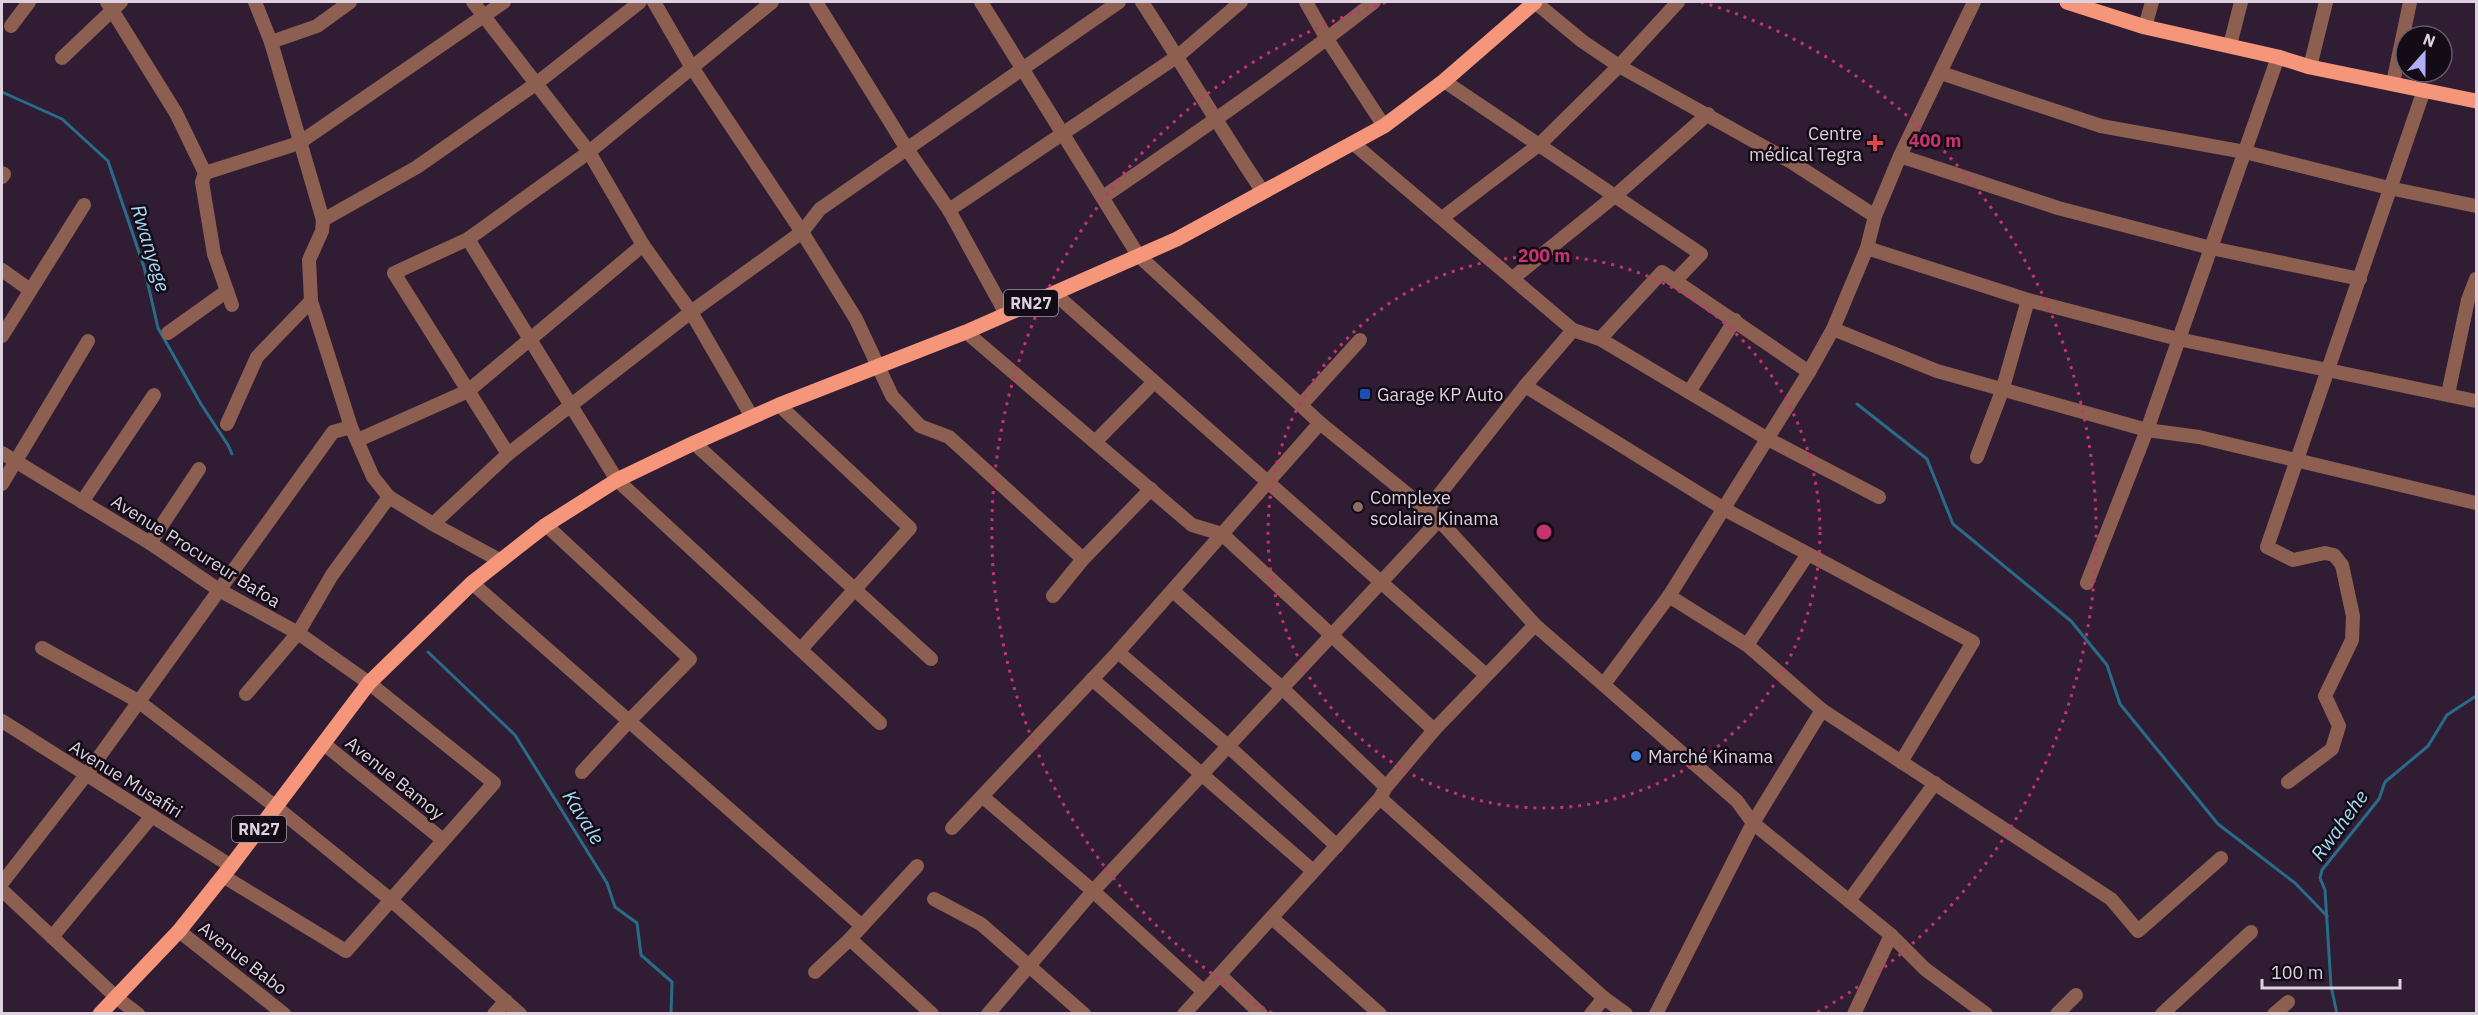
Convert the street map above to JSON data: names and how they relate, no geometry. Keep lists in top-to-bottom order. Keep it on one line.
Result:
{"streets":{"main road":["RN27"],"street":["Avenue Procureur Bafoa","Avenue Bamoy","Avenue Musafiri","Avenue Babo"]},"crossings":[["RN27","Avenue Procureur Bafoa"],["RN27","Avenue Bamoy"],["RN27","Avenue Musafiri"],["RN27","Avenue Babo"],["Avenue Procureur Bafoa","Avenue Bamoy"]],"water":["Rwanyege","Kavale","Rwahehe"],"places":{"health":["Centre médical Tegra"],"transit":["Garage KP Auto"],"other":["Complexe scolaire Kinama","Marché Kinama"]},"scale_bar":"100 m","north":"top","rings":["400 m","200 m"]}
